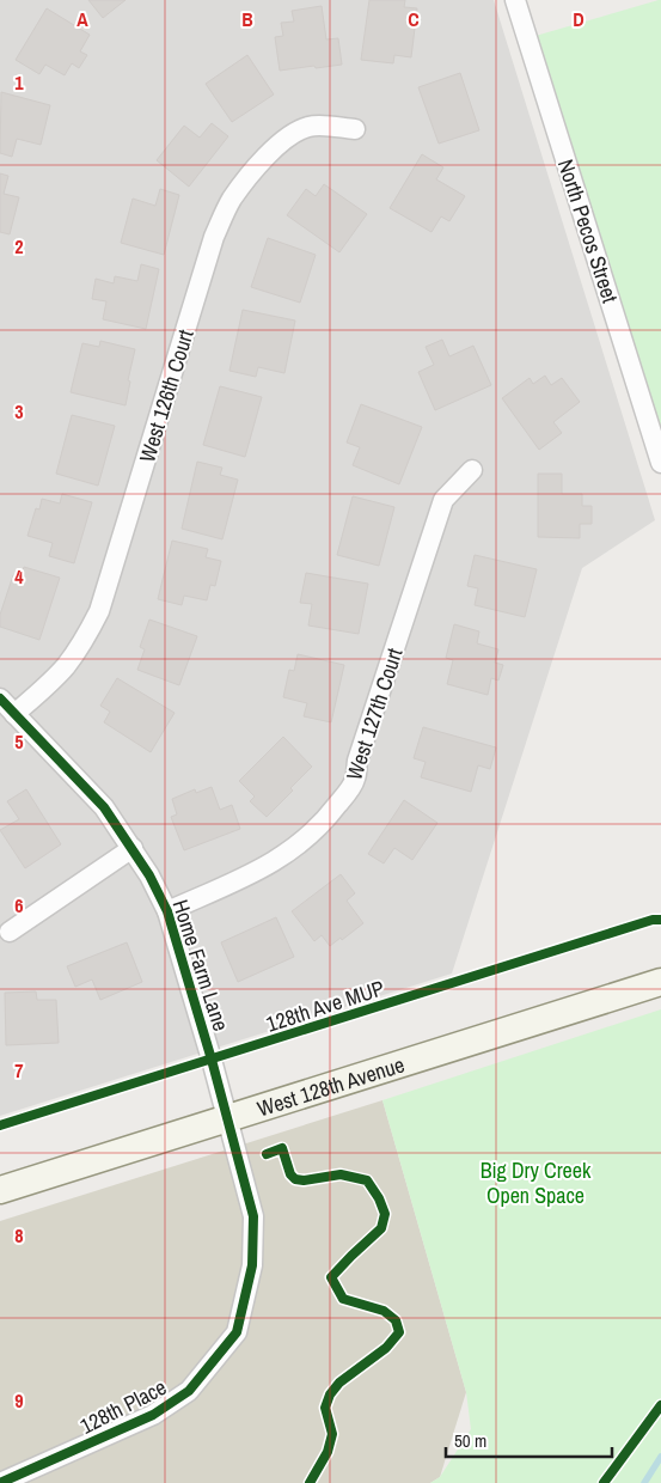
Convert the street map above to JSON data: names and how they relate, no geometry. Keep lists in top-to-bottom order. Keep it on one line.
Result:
{"streets":{"main road":["West 128th Avenue"],"street":["North Pecos Street","West 126th Court","West 127th Court","Home Farm Lane","128th Place"],"cycle path":["128th Ave MUP"]},"crossings":[["West 126th Court","Home Farm Lane"],["West 127th Court","Home Farm Lane"],["Home Farm Lane","West 128th Avenue"],["Home Farm Lane","128th Place"],["West 128th Avenue","128th Place"]],"parks":["Big Dry Creek Open Space"],"scale_bar":"50 m","grid":{"columns":["A","B","C","D"],"rows":["1","2","3","4","5","6","7","8","9"]}}
